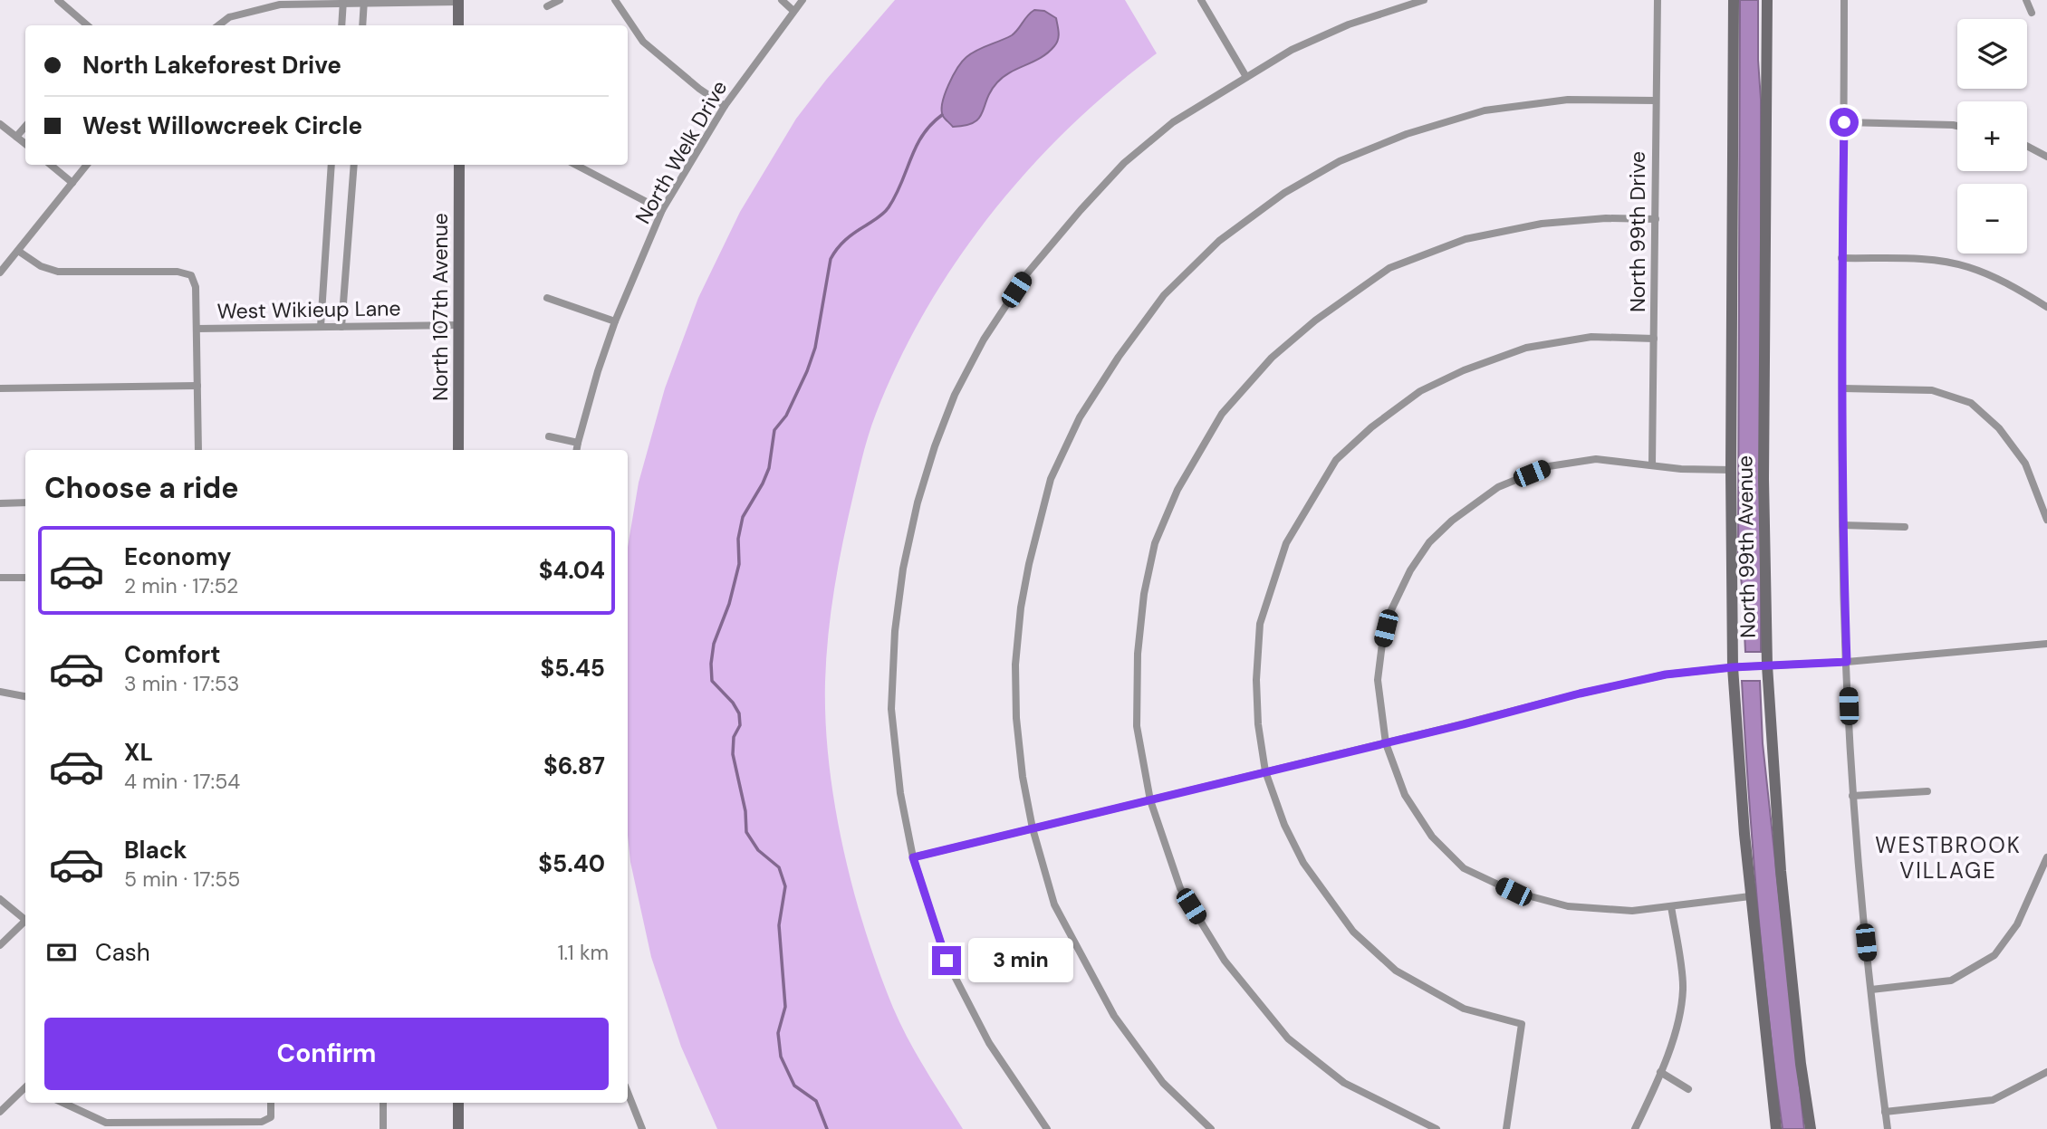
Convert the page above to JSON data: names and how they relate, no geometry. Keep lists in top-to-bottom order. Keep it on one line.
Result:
{"streets":{"main road":["North 107th Avenue","North 99th Avenue"],"street":["North Welk Drive","North 99th Drive","West Wikieup Lane"]},"crossings":[["North 107th Avenue","West Wikieup Lane"]],"districts":["WESTBROOK VILLAGE"],"page":{"map_buttons":["+","−"],"banner":["North Lakeforest Drive","West Willowcreek Circle"],"heading":"Choose a ride","list":[{"name":"Economy","note":"2 min · 17:52","value":"$4.04"},{"name":"Comfort","note":"3 min · 17:53","value":"$5.45"},{"name":"XL","note":"4 min · 17:54","value":"$6.87"},{"name":"Black","note":"5 min · 17:55","value":"$5.40"}],"pay":["Cash","1.1 km"],"bubble":"3 min","buttons":"Confirm"}}
